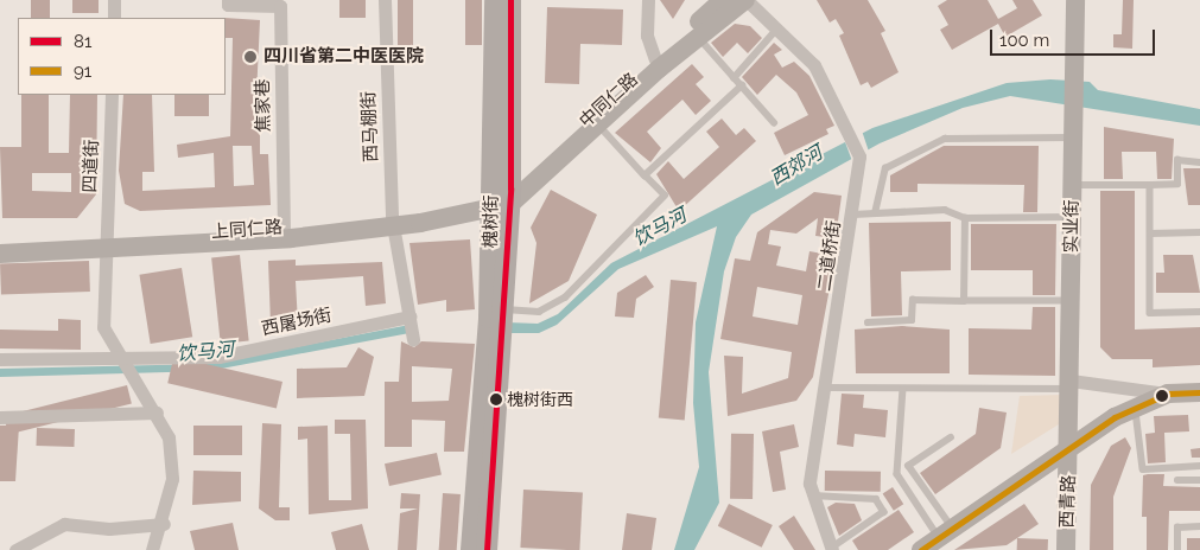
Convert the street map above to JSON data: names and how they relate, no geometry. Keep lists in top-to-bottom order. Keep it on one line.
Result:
{"streets":{"main road":["槐树街"],"street":["中同仁路","焦家巷","西马棚街","四道街","实业街","上同仁路","二道桥街","西屠场街","西青路"]},"crossings":[["中同仁路","槐树街"],["中同仁路","上同仁路"],["焦家巷","上同仁路"],["西马棚街","上同仁路"],["四道街","上同仁路"],["四道街","西屠场街"],["槐树街","上同仁路"],["实业街","西青路"]],"water":["西郊河","饮马河"],"places":["四川省第二中医医院","槐树街西"],"lines":["transit line 81","transit line 91"],"legend":["81","91"],"scale_bar":"100 m"}
